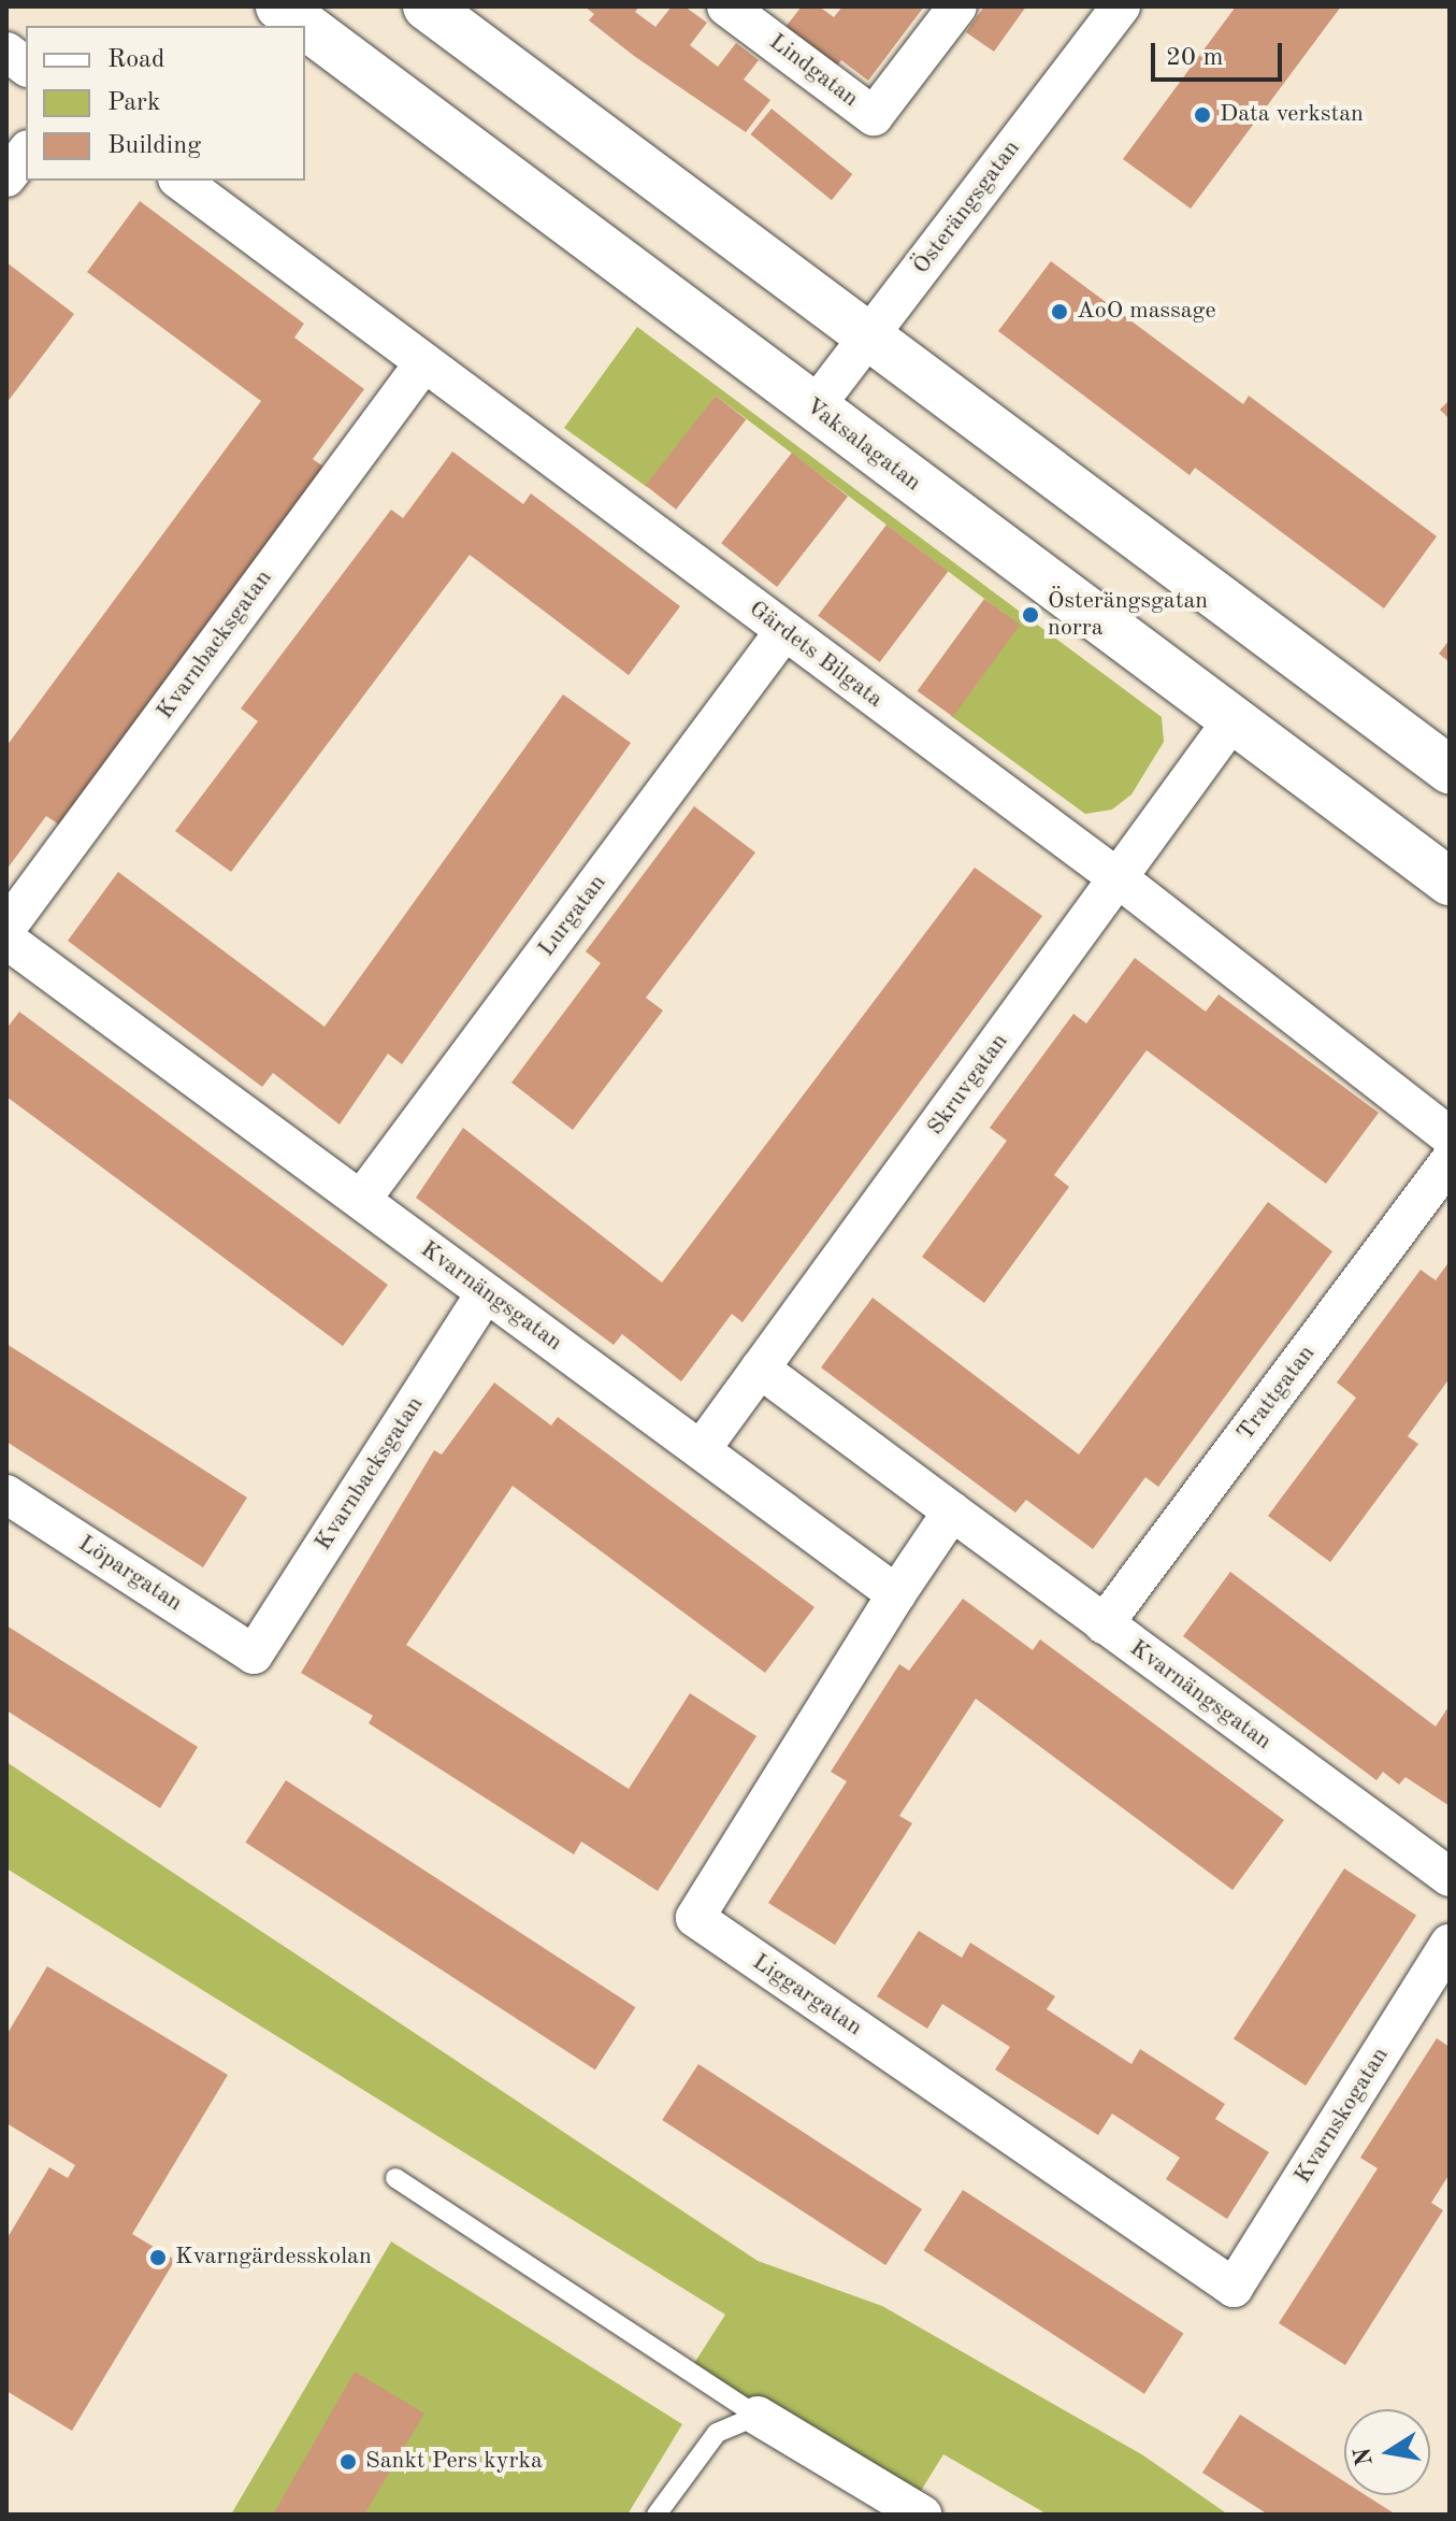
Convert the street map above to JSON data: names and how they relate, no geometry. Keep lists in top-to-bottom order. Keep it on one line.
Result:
{"streets":{"main road":["Vaksalagatan"],"street":["Lindgatan","Österängsgatan","Kvarnbacksgatan","Gärdets Bilgata","Lurgatan","Skruvgatan","Kvarnängsgatan","Trattgatan","Löpargatan","Liggargatan","Kvarnskogatan"]},"crossings":[["Österängsgatan","Vaksalagatan"],["Vaksalagatan","Skruvgatan"],["Kvarnbacksgatan","Gärdets Bilgata"],["Kvarnbacksgatan","Kvarnängsgatan"],["Kvarnbacksgatan","Löpargatan"],["Gärdets Bilgata","Lurgatan"],["Gärdets Bilgata","Skruvgatan"],["Lurgatan","Kvarnängsgatan"],["Skruvgatan","Kvarnängsgatan"],["Kvarnängsgatan","Trattgatan"],["Kvarnängsgatan","Liggargatan"],["Liggargatan","Kvarnskogatan"]],"places":["Data verkstan","AoO massage","Österängsgatan norra","Kvarngärdesskolan","Sankt Pers kyrka"],"legend":["Road","Park","Building"],"scale_bar":"20 m","north":"left"}
